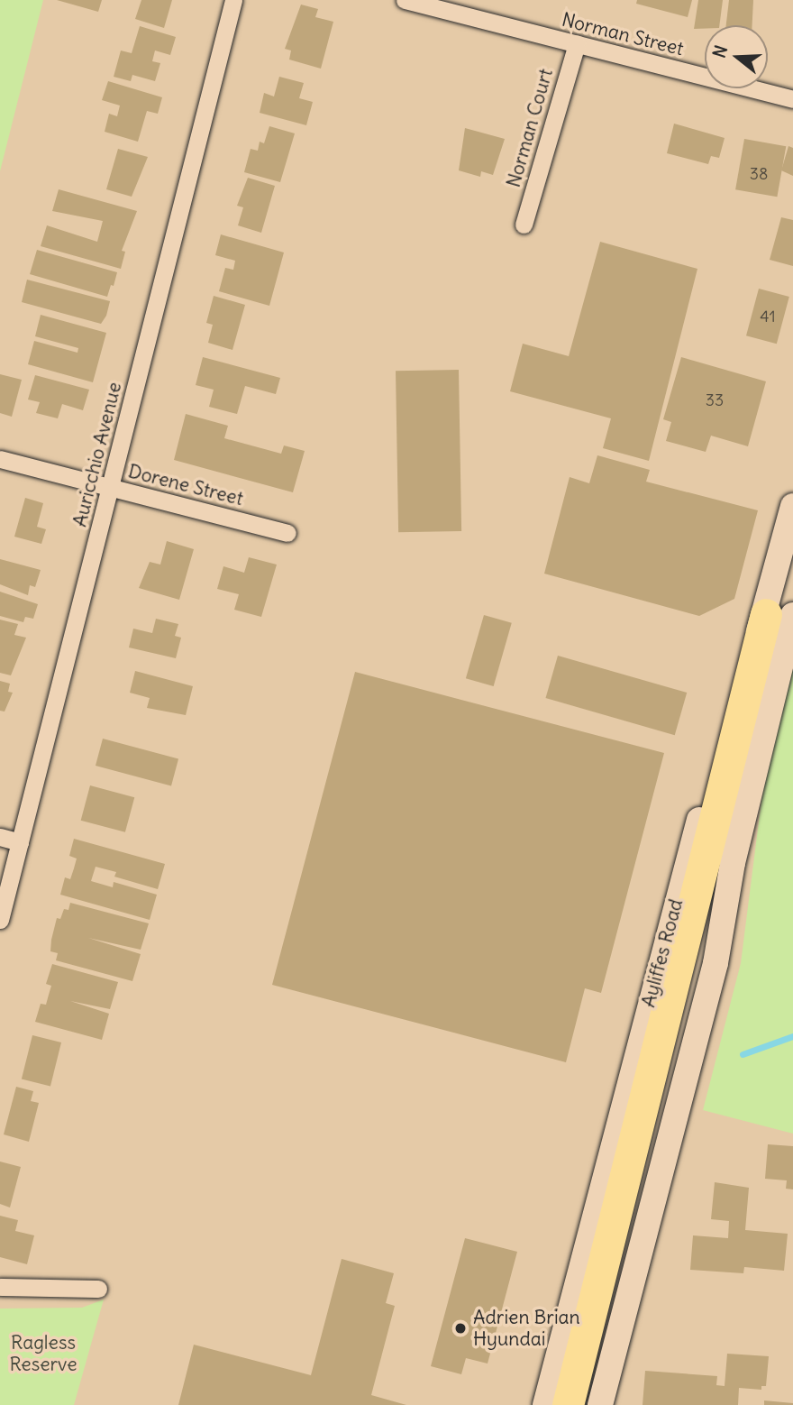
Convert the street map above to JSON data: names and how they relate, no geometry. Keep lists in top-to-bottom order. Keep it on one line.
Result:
{"streets":{"main road":["Ayliffes Road"],"street":["Norman Street","Norman Court","Auricchio Avenue","Dorene Street"]},"crossings":[["Norman Street","Norman Court"],["Auricchio Avenue","Dorene Street"]],"parks":["Ragless Reserve"],"places":["Adrien Brian Hyundai"],"house_numbers":["38","41","33"],"north":"left"}
